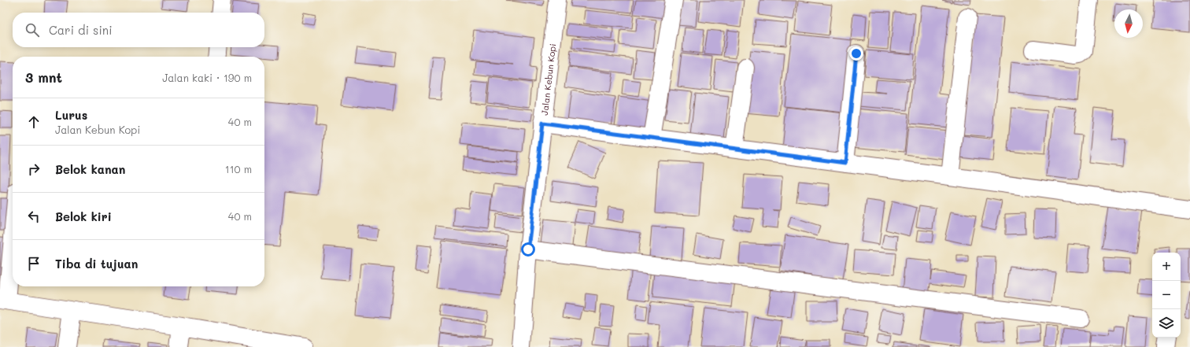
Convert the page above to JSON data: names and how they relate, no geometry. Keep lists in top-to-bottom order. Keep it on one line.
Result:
{"streets":{"street":["Jalan Kebun Kopi"]},"north":"bottom","page":{"search":"Cari di sini","heading":["3 mnt","Jalan kaki · 190 m"],"list":[["Lurus","Jalan Kebun Kopi","40 m"],["Belok kanan","110 m"],["Belok kiri","40 m"],"Tiba di tujuan"],"map_buttons":["+","−"]}}
